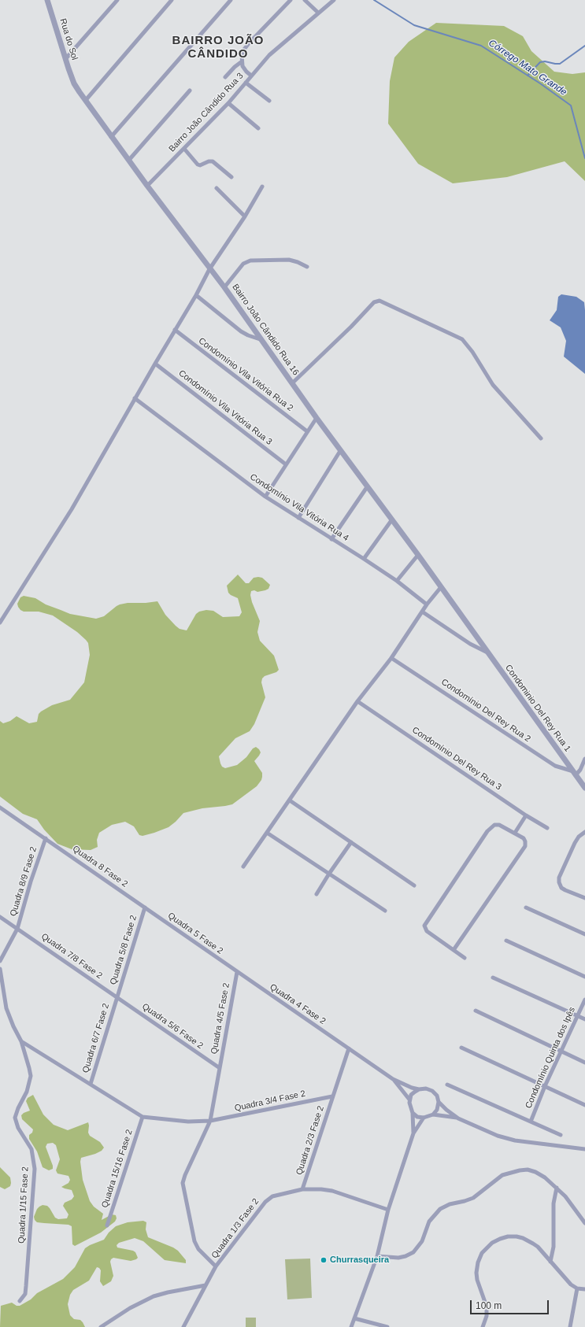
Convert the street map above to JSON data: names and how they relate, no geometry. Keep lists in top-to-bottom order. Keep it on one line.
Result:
{"streets":{"street":["Rua do Sol","Bairro João Cândido Rua 3","Bairro João Cândido Rua 16","Condomínio Vila Vitória Rua 2","Condomínio Vila Vitória Rua 3","Condomínio Vila Vitória Rua 4","Condominio Del Rey Rua 1","Condomínio Del Rey Rua 2","Condomínio Del Rey Rua 3","Quadra 8 Fase 2","Quadra 8/9 Fase 2","Quadra 5 Fase 2","Quadra 5/8 Fase 2","Quadra 7/8 Fase 2","Quadra 4 Fase 2","Quadra 4/5 Fase 2","Quadra 5/6 Fase 2","Quadra 6/7 Fase 2","Condomínio Quinta dos Ipês","Quadra 3/4 Fase 2","Quadra 2/3 Fase 2","Quadra 15/16 Fase 2","Quadra 1/15 Fase 2","Quadra 1/3 Fase 2"]},"crossings":[["Rua do Sol","Bairro João Cândido Rua 16"],["Bairro João Cândido Rua 3","Bairro João Cândido Rua 16"],["Bairro João Cândido Rua 16","Condominio Del Rey Rua 1"],["Condominio Del Rey Rua 1","Condomínio Del Rey Rua 2"],["Quadra 8 Fase 2","Quadra 8/9 Fase 2"],["Quadra 8 Fase 2","Quadra 5 Fase 2"],["Quadra 8 Fase 2","Quadra 5/8 Fase 2"],["Quadra 8/9 Fase 2","Quadra 7/8 Fase 2"],["Quadra 5 Fase 2","Quadra 5/8 Fase 2"],["Quadra 5 Fase 2","Quadra 4 Fase 2"],["Quadra 5 Fase 2","Quadra 4/5 Fase 2"],["Quadra 5/8 Fase 2","Quadra 7/8 Fase 2"],["Quadra 5/8 Fase 2","Quadra 5/6 Fase 2"],["Quadra 5/8 Fase 2","Quadra 6/7 Fase 2"],["Quadra 7/8 Fase 2","Quadra 5/6 Fase 2"],["Quadra 7/8 Fase 2","Quadra 6/7 Fase 2"],["Quadra 4 Fase 2","Quadra 4/5 Fase 2"],["Quadra 4 Fase 2","Quadra 2/3 Fase 2"],["Quadra 4/5 Fase 2","Quadra 5/6 Fase 2"],["Quadra 4/5 Fase 2","Quadra 3/4 Fase 2"],["Quadra 4/5 Fase 2","Quadra 1/3 Fase 2"],["Quadra 5/6 Fase 2","Quadra 6/7 Fase 2"],["Quadra 3/4 Fase 2","Quadra 2/3 Fase 2"],["Quadra 3/4 Fase 2","Quadra 15/16 Fase 2"],["Quadra 2/3 Fase 2","Quadra 1/3 Fase 2"]],"districts":["BAIRRO JOÃO CÂNDIDO"],"water":["Córrego Mato Grande"],"places":["Churrasqueira"],"scale_bar":"100 m"}
